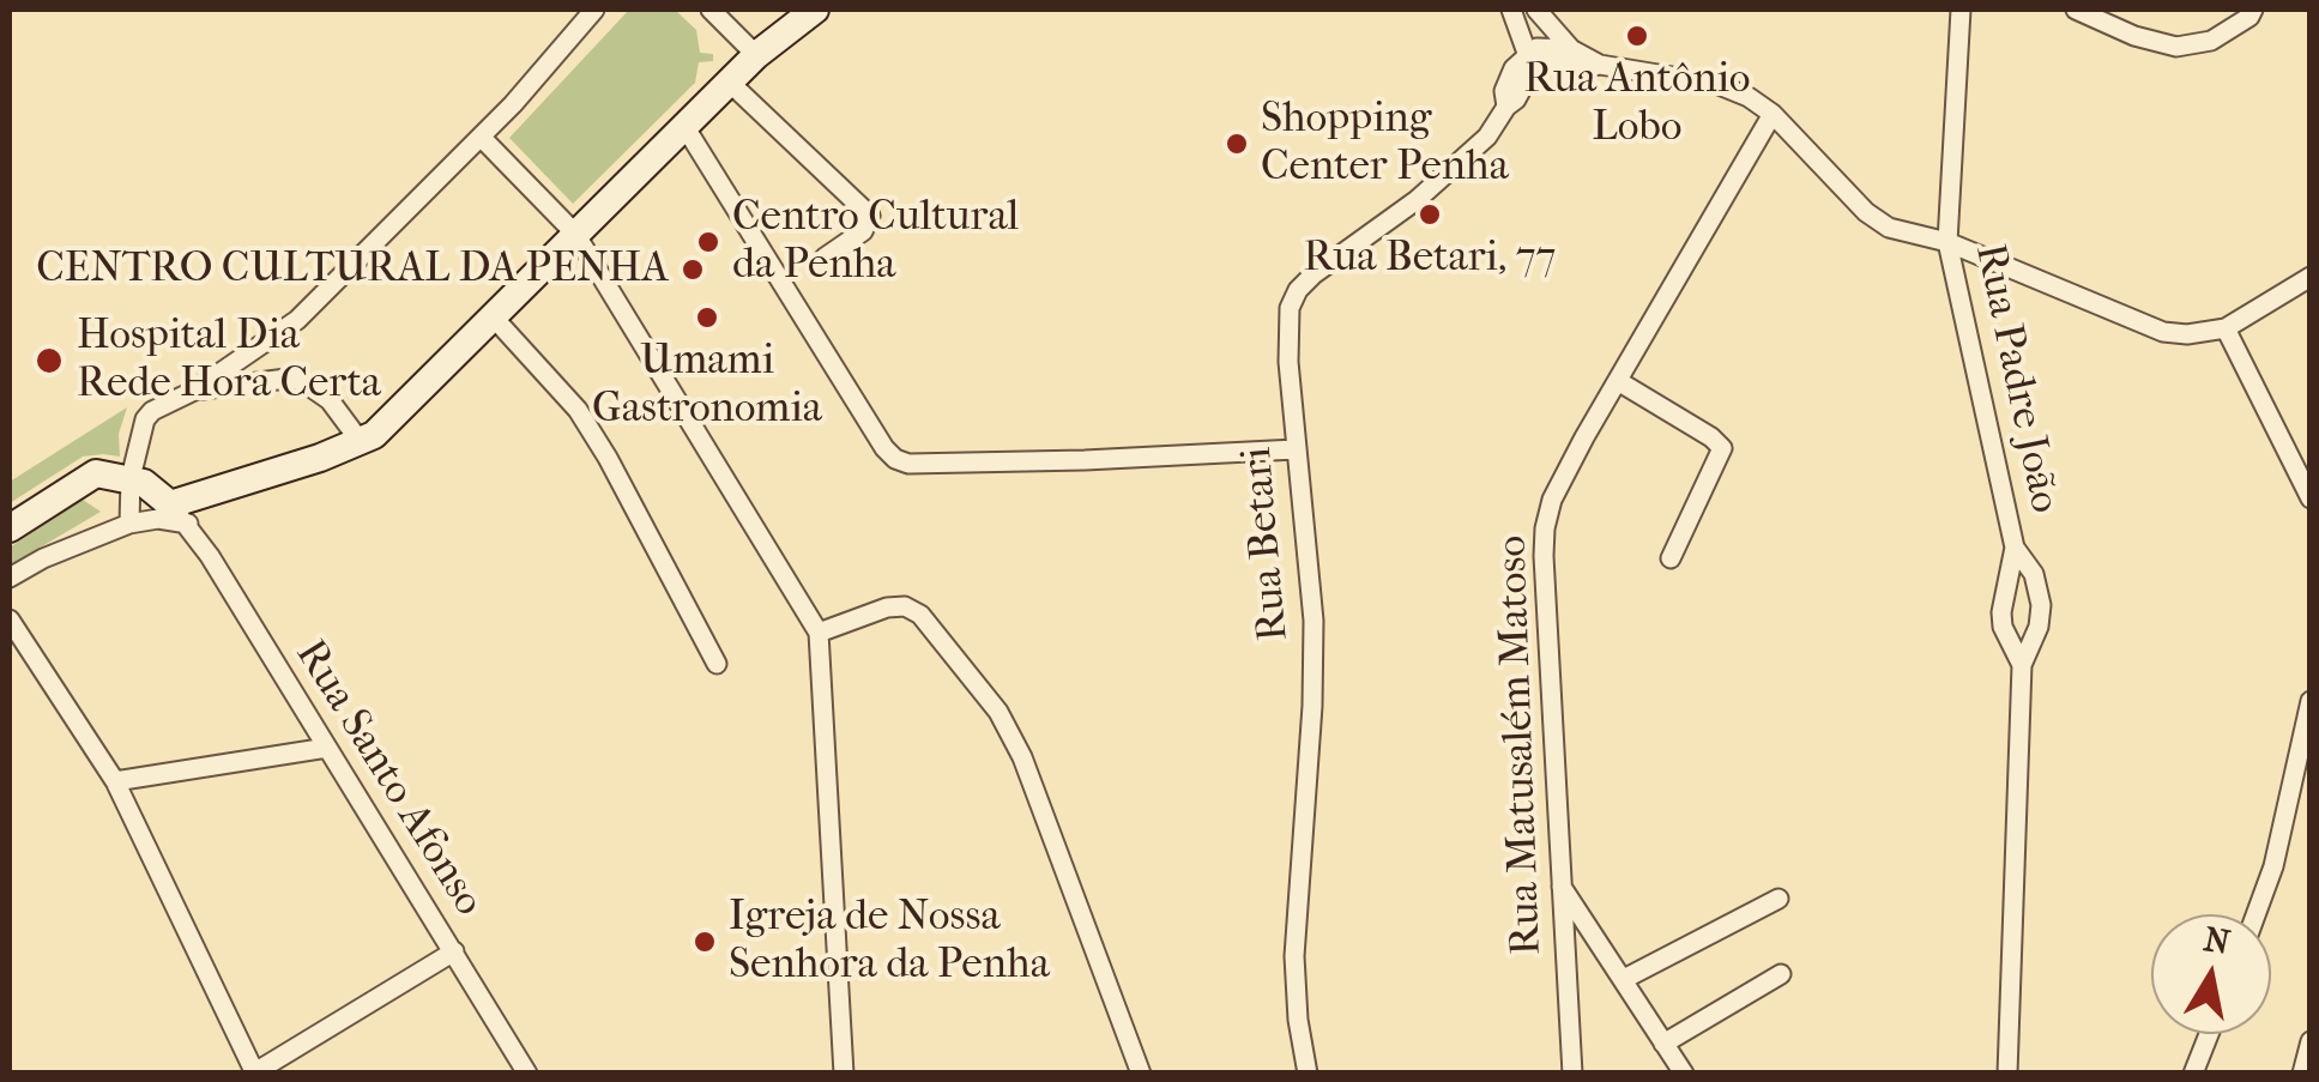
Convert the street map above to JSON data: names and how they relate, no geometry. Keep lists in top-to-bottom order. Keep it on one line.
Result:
{"streets":{"street":["Rua Padre João","Rua Betari","Rua Matusalém Matoso","Rua Santo Afonso"]},"places":["Rua Antônio Lobo","Shopping Center Penha","Rua Betari, 77","Centro Cultural da Penha","CENTRO CULTURAL DA PENHA","Umami Gastronomia","Hospital Dia Rede Hora Certa","Igreja de Nossa Senhora da Penha"],"north":"top"}
